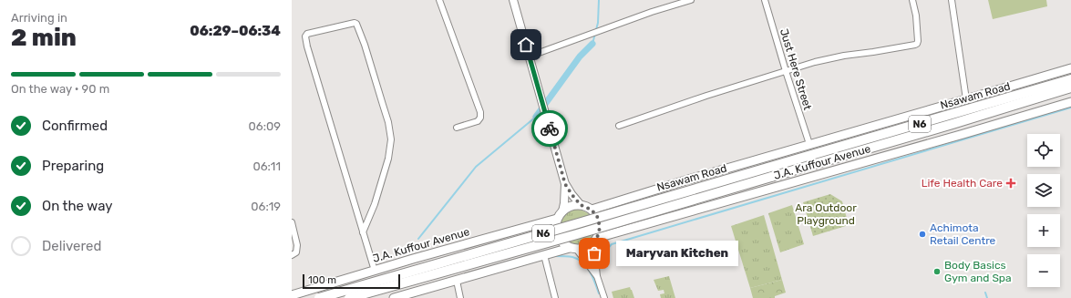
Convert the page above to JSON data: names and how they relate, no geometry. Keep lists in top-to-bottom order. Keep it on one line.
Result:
{"streets":{"highway":["Nsawam Road","N6"],"main road":["J.A. Kuffour Avenue"],"street":["Just Here Street"]},"parks":["Ara Outdoor Playground"],"places":{"health":["Life Health Care"],"other":["Achimota Retail Centre","Maryvan Kitchen","Body Basics Gym and Spa"]},"scale_bar":"100 m","page":{"heading":["2 min","Arriving in","06:29–06:34"],"bar":"On the way · 90 m","list":[["Confirmed","06:09"],["Preparing","06:11"],["On the way","06:19"],"Delivered"],"map_buttons":["+","−"],"bubble":"Maryvan Kitchen","scale":"100 m"}}
